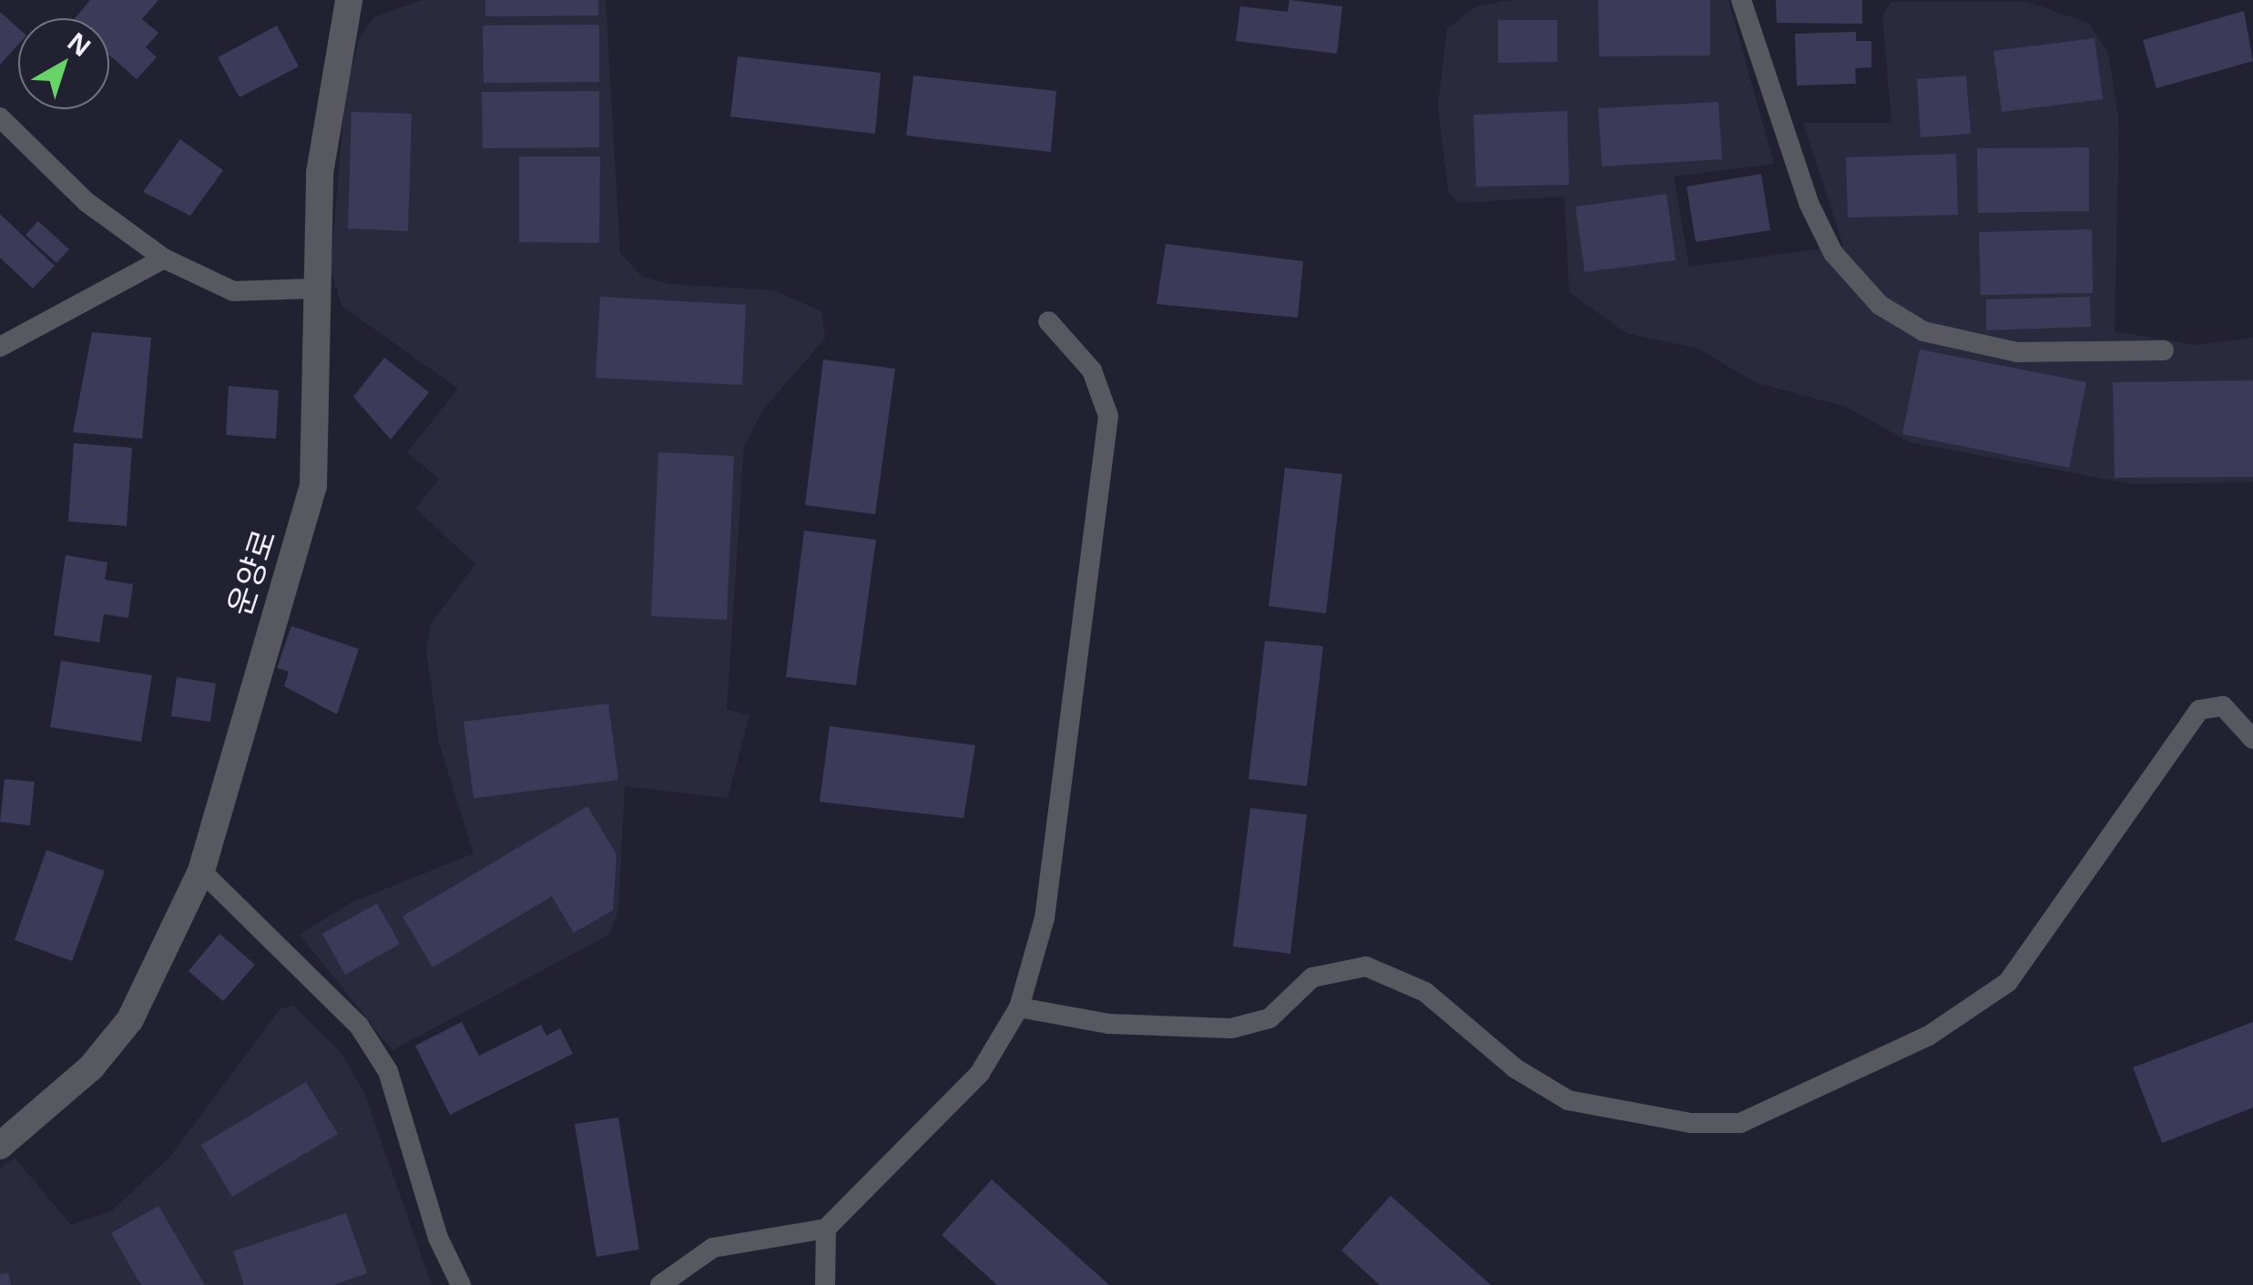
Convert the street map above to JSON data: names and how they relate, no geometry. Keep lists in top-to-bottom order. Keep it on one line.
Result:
{"streets":{"street":["운양로"]},"north":"top right"}
